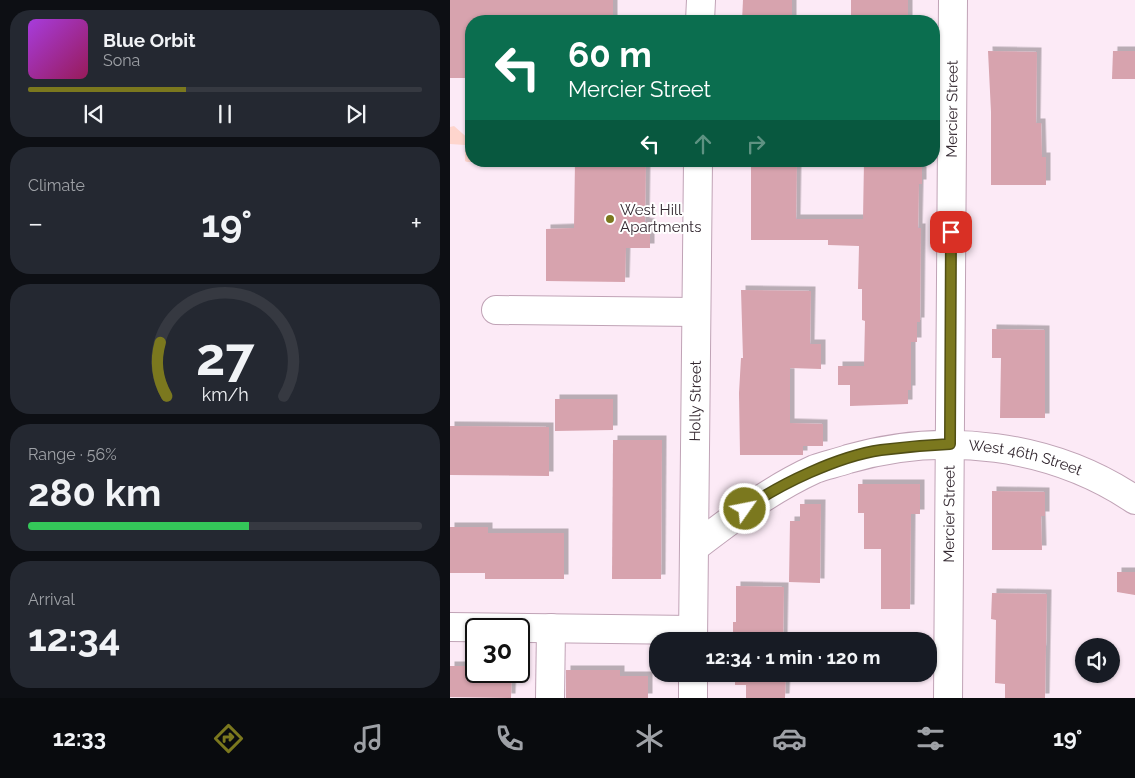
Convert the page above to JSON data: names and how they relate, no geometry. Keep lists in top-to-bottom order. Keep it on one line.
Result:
{"streets":{"street":["Mercier Street","Holly Street","West 46th Street"]},"crossings":[["Mercier Street","West 46th Street"],["Holly Street","West 46th Street"]],"places":["West Hill Apartments"],"page":{"turn":["60 m","Mercier Street"],"song":["Blue Orbit","Sona"],"tile":["Climate",["Range · 56%","280 km"],["Arrival","12:34"]],"heat":["−","19°","+"],"limit":"30","trip":"12:34 · 1 min · 120 m","tabs":["12:33","19°"],"gauge":["27","km/h"]}}
